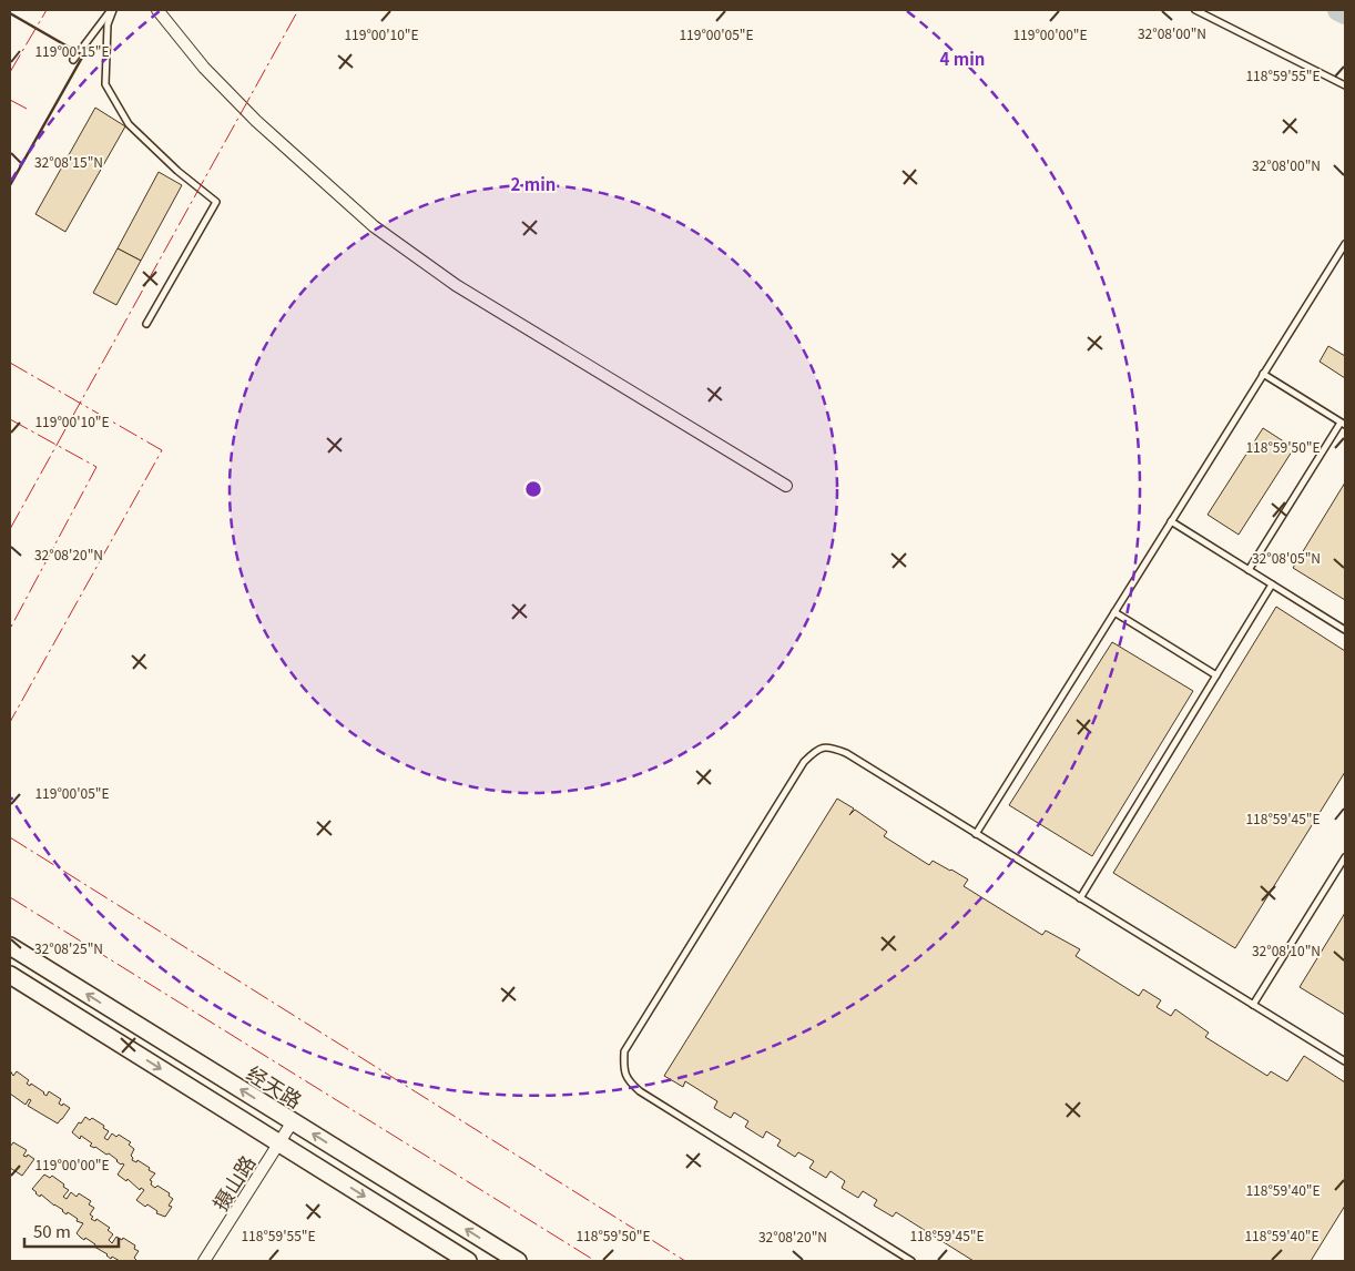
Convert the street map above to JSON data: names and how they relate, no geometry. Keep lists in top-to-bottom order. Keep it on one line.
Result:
{"streets":{"main road":["经天路"],"street":["摄山路"]},"crossings":[["经天路","摄山路"]],"scale_bar":"50 m","coordinates":["32°08'00\"N","119°00'10\"E","119°00'00\"E","119°00'05\"E","119°00'15\"E","118°59'55\"E","32°08'15\"N","118°59'50\"E","32°08'20\"N","32°08'05\"N","118°59'45\"E","32°08'25\"N","32°08'10\"N","118°59'40\"E"],"rings":["4 min","2 min"]}
